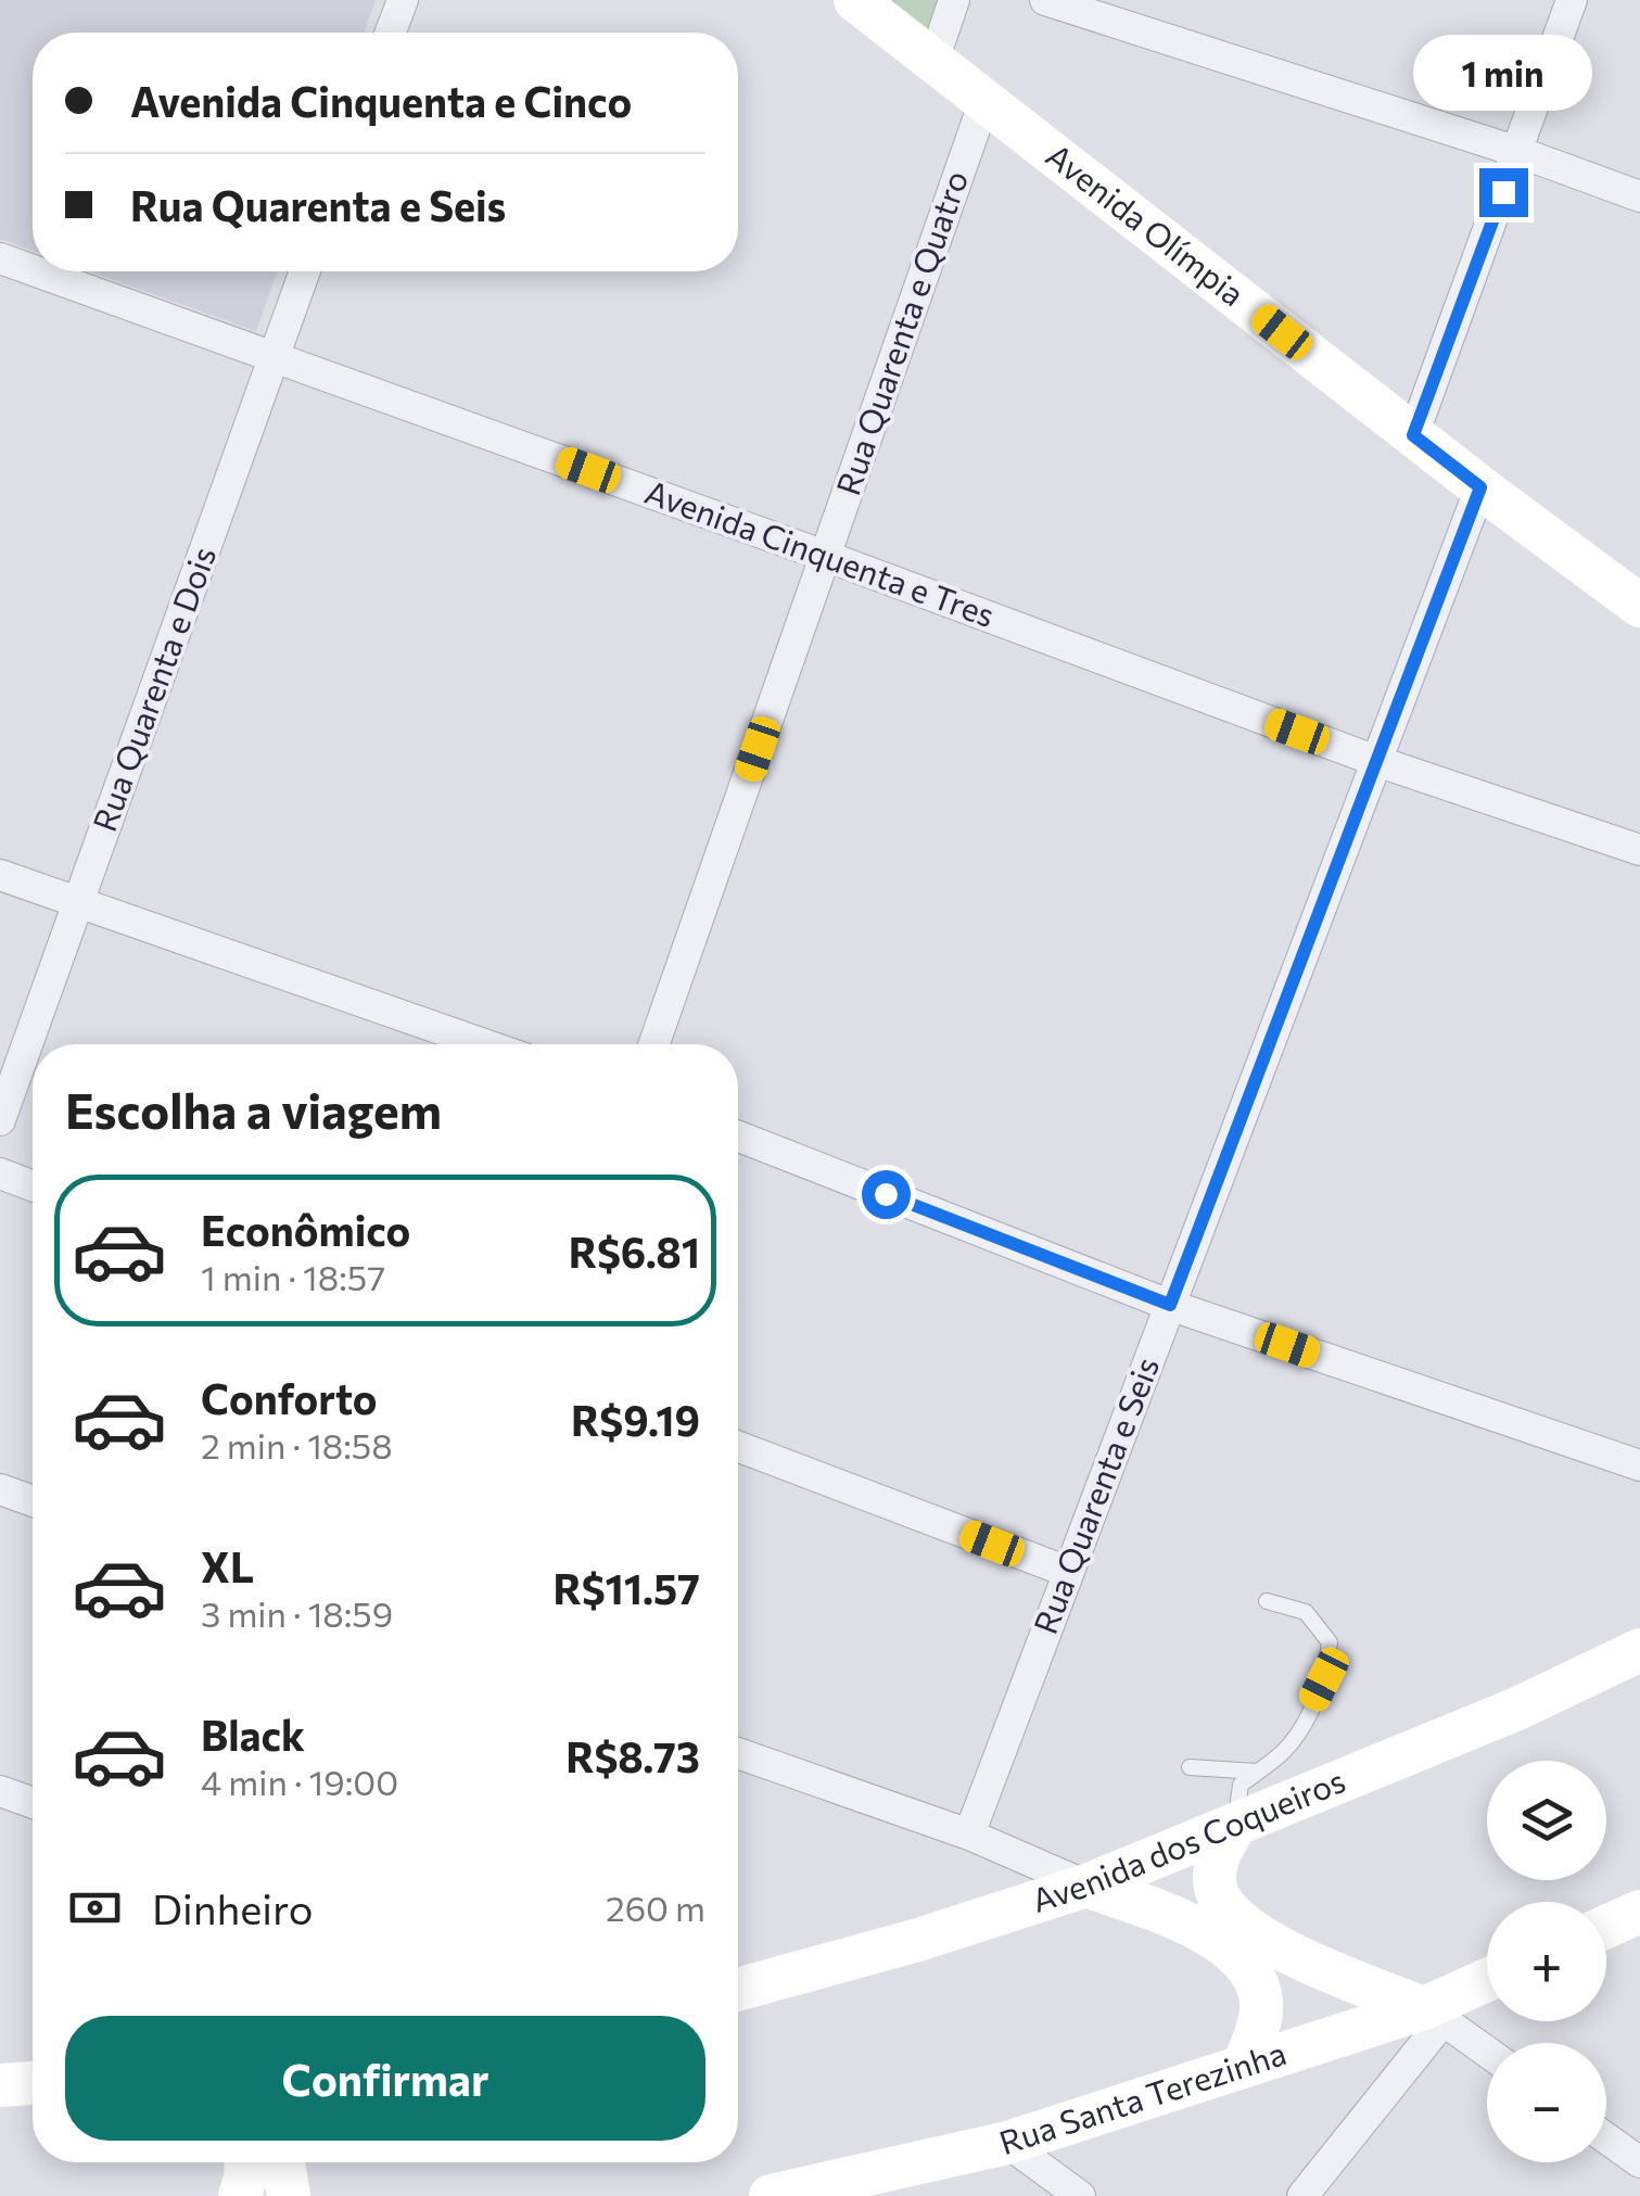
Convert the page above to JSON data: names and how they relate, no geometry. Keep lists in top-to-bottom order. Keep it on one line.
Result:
{"streets":{"main road":["Avenida Olímpia","Avenida dos Coqueiros","Rua Santa Terezinha"],"street":["Rua Quarenta e Quatro","Avenida Cinquenta e Tres","Rua Quarenta e Dois","Rua Quarenta e Seis"]},"crossings":[["Avenida Olímpia","Rua Quarenta e Quatro"],["Avenida Olímpia","Rua Quarenta e Seis"],["Rua Quarenta e Quatro","Avenida Cinquenta e Tres"],["Avenida Cinquenta e Tres","Rua Quarenta e Dois"],["Avenida Cinquenta e Tres","Rua Quarenta e Seis"]],"page":{"banner":["Avenida Cinquenta e Cinco","Rua Quarenta e Seis"],"bubble":"1 min","heading":"Escolha a viagem","list":[{"name":"Econômico","note":"1 min · 18:57","value":"R$6.81"},{"name":"Conforto","note":"2 min · 18:58","value":"R$9.19"},{"name":"XL","note":"3 min · 18:59","value":"R$11.57"},{"name":"Black","note":"4 min · 19:00","value":"R$8.73"}],"map_buttons":["+","−"],"pay":["Dinheiro","260 m"],"buttons":"Confirmar"}}
